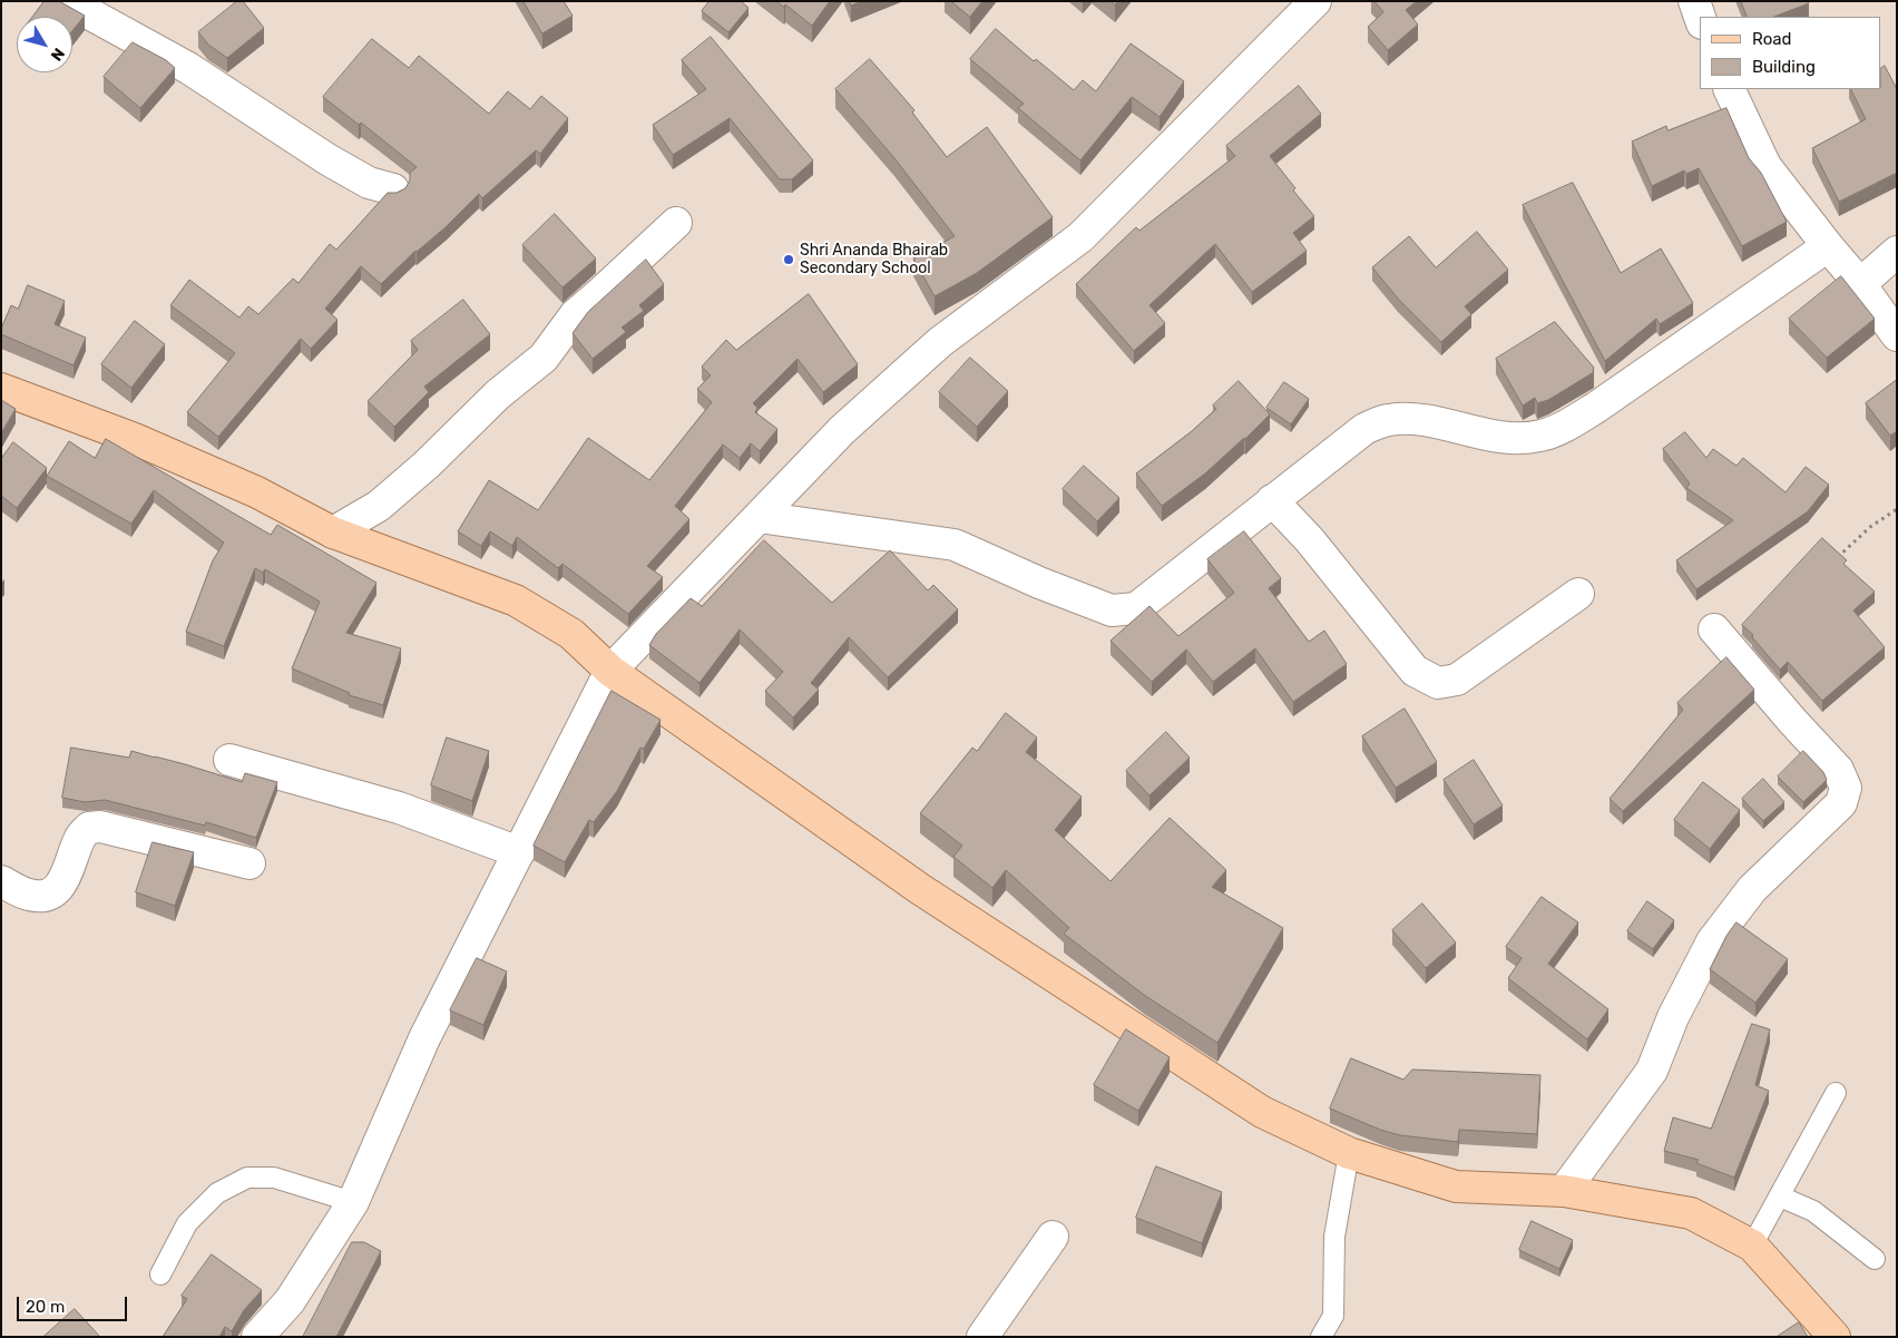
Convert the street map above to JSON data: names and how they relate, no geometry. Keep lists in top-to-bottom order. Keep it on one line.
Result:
{"places":["Shri Ananda Bhairab Secondary School"],"legend":["Road","Building"],"scale_bar":"20 m","north":"bottom right"}
